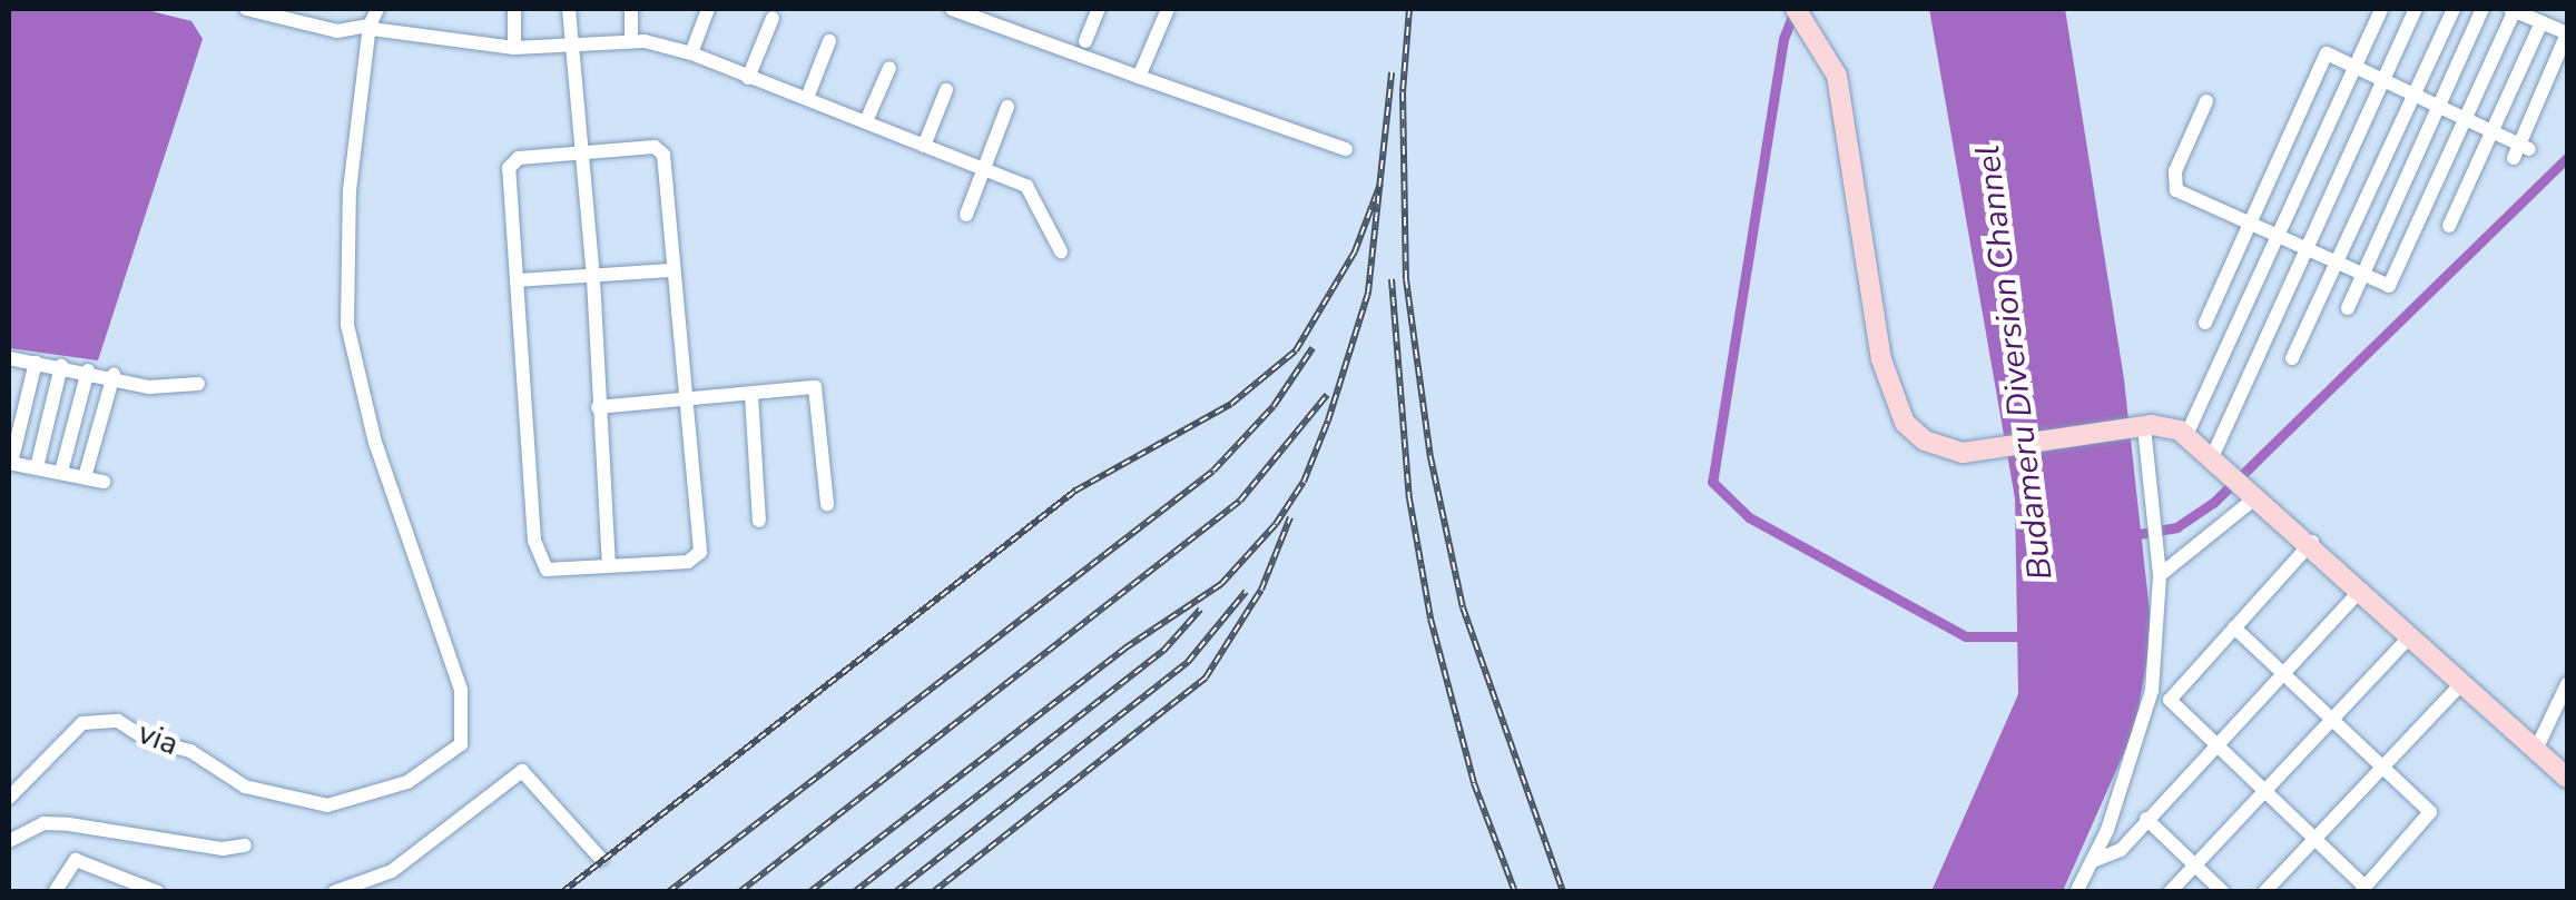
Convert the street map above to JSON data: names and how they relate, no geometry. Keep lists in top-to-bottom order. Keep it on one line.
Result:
{"streets":{"street":["via"]},"water":["Budameru Diversion Channel"]}
